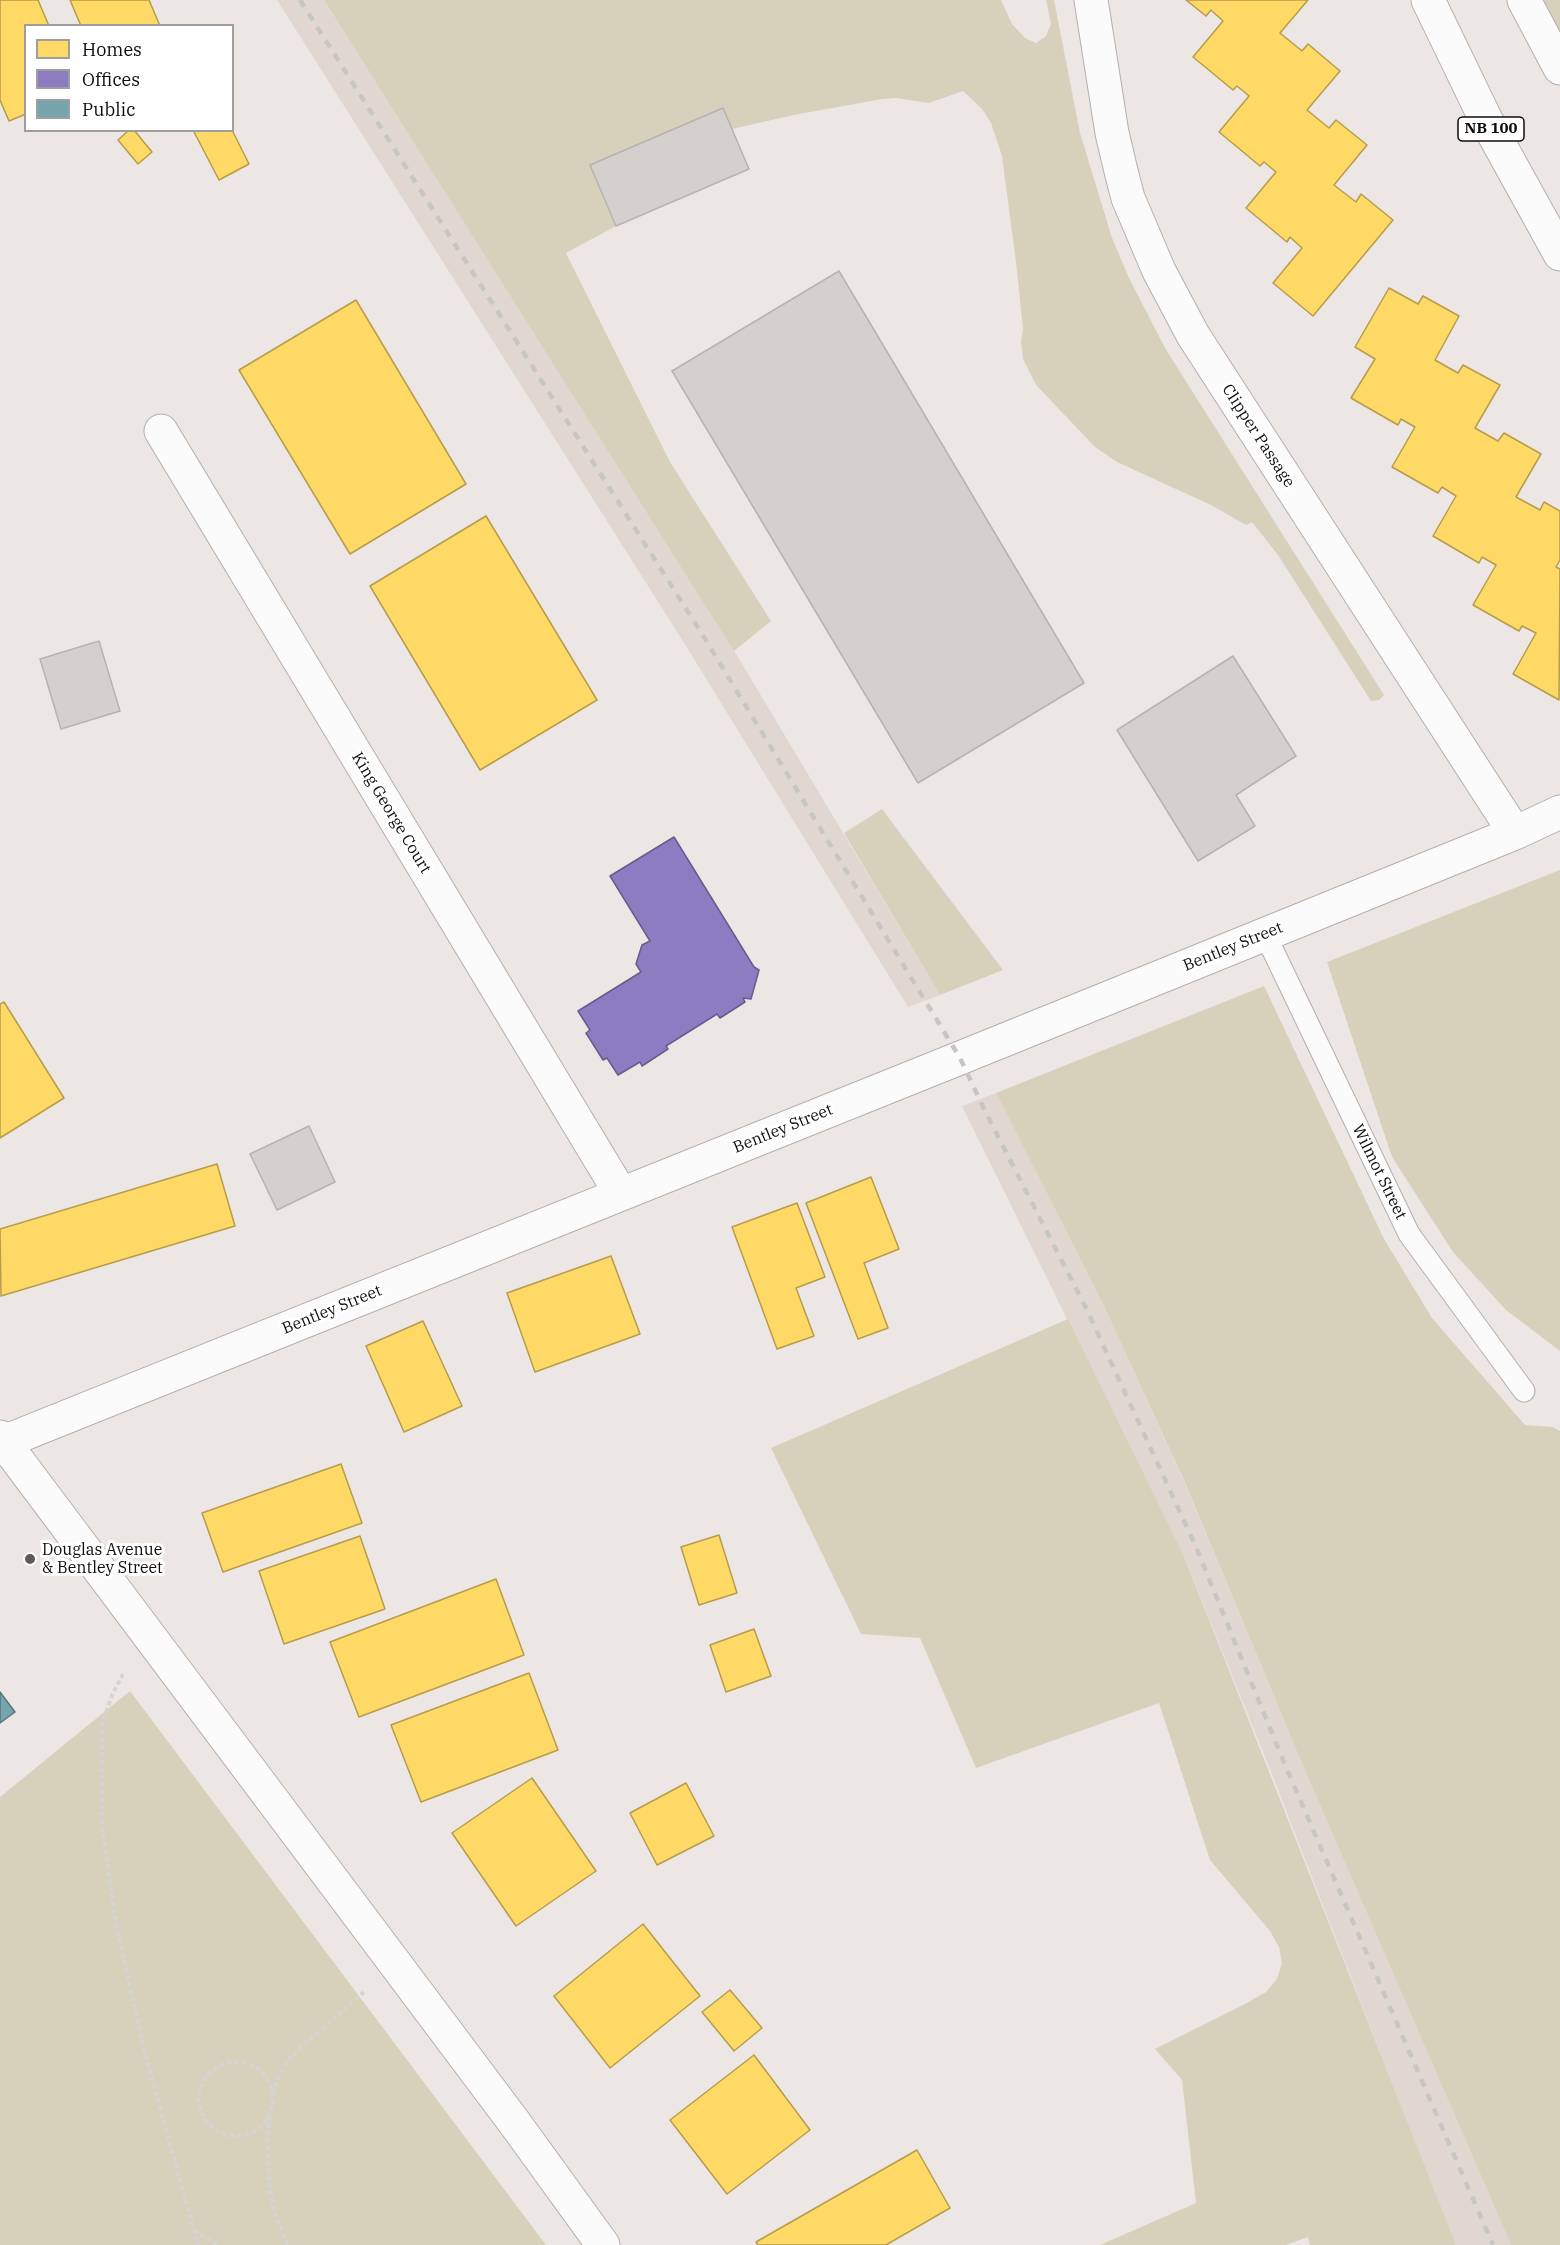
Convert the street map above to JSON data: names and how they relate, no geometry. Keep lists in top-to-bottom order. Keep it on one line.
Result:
{"streets":{"street":["NB 100","Clipper Passage","King George Court","Bentley Street"],"lane":["Wilmot Street"]},"crossings":[["Clipper Passage","Bentley Street"],["King George Court","Bentley Street"],["Bentley Street","Wilmot Street"]],"places":["Douglas Avenue & Bentley Street"],"legend":["Homes","Offices","Public"]}
